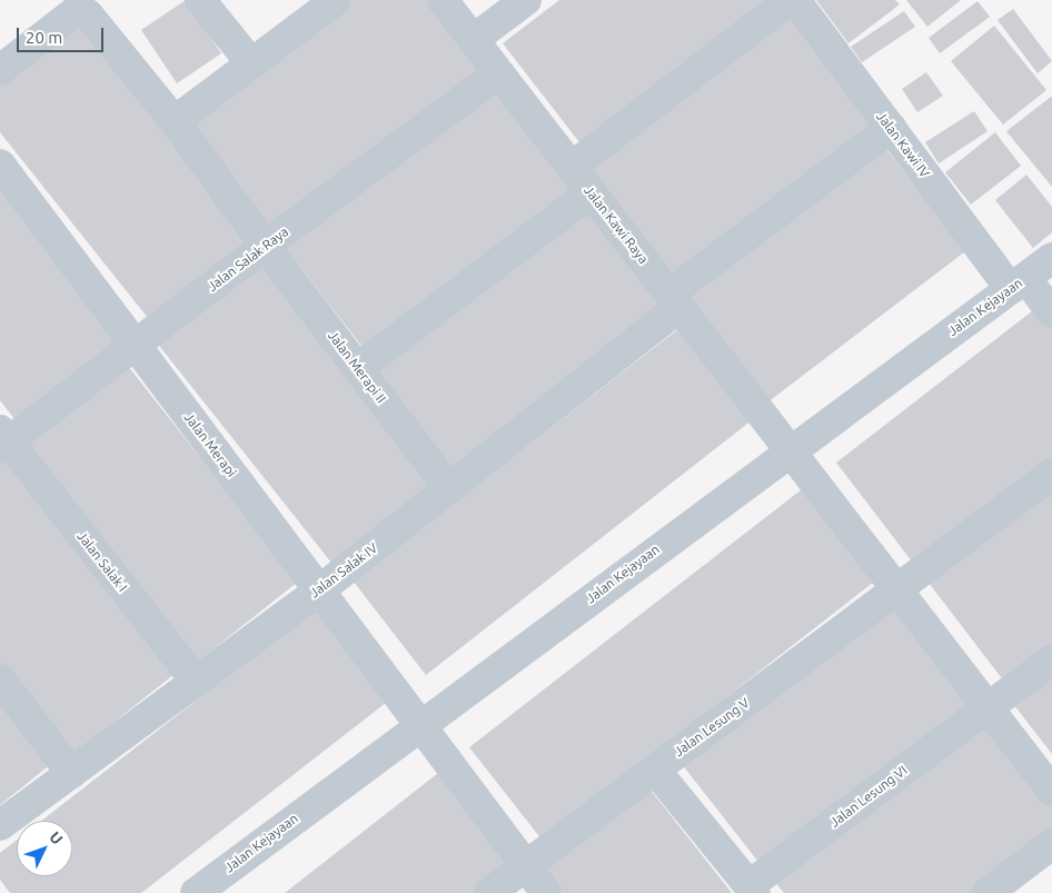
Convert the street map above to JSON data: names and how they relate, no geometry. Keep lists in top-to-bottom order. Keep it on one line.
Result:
{"streets":{"street":["Jalan Kawi IV","Jalan Kawi Raya","Jalan Salak Raya","Jalan Kejayaan","Jalan Merapi II","Jalan Merapi","Jalan Salak I","Jalan Salak IV","Jalan Lesung V","Jalan Lesung VI"]},"crossings":[["Jalan Kawi IV","Jalan Kejayaan"],["Jalan Kawi IV","Jalan Salak IV"],["Jalan Kawi Raya","Jalan Salak Raya"],["Jalan Kawi Raya","Jalan Kejayaan"],["Jalan Kawi Raya","Jalan Salak IV"],["Jalan Kawi Raya","Jalan Lesung V"],["Jalan Kawi Raya","Jalan Lesung VI"],["Jalan Salak Raya","Jalan Merapi II"],["Jalan Salak Raya","Jalan Merapi"],["Jalan Salak Raya","Jalan Salak I"],["Jalan Kejayaan","Jalan Merapi"],["Jalan Merapi II","Jalan Salak IV"],["Jalan Merapi","Jalan Salak IV"],["Jalan Merapi","Jalan Lesung V"],["Jalan Salak I","Jalan Salak IV"]],"scale_bar":"20 m","north":"top right"}
